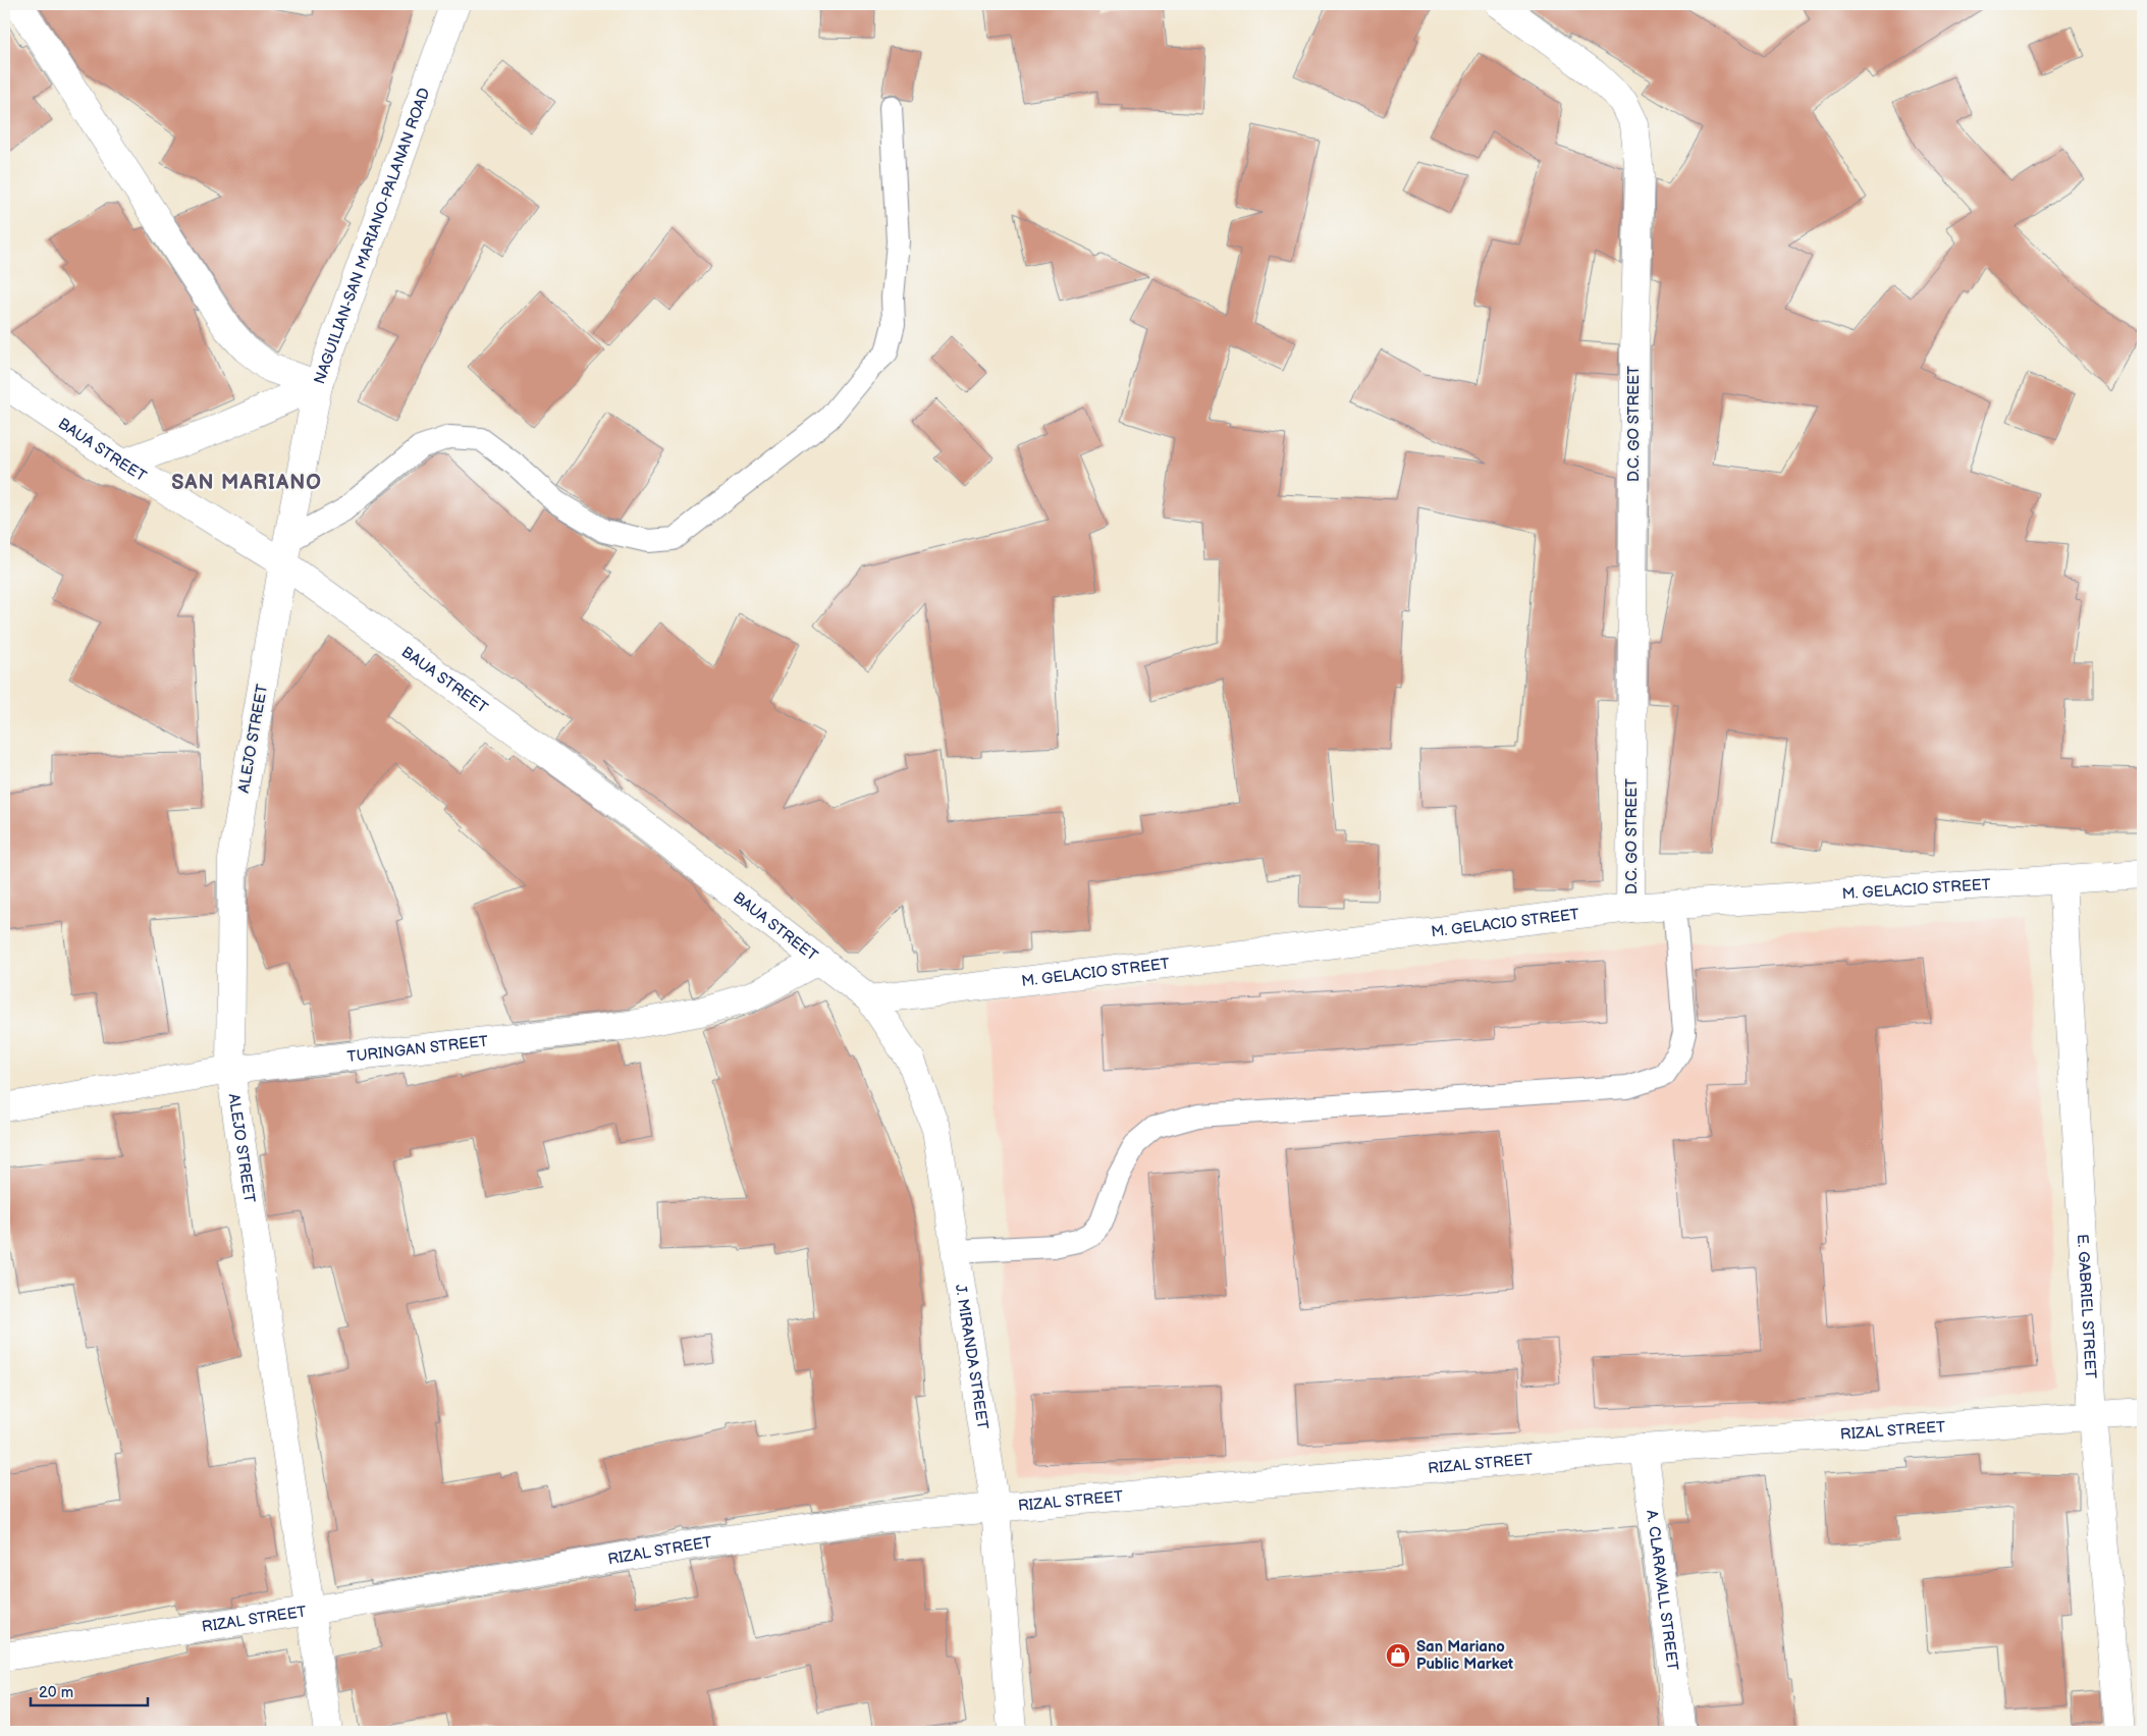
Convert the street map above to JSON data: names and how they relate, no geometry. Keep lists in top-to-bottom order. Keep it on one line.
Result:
{"streets":{"street":["NAGUILIAN-SAN MARIANO-PALANAN ROAD","D.C. GO STREET","BAUA STREET","ALEJO STREET","M. GELACIO STREET","TURINGAN STREET","E. GABRIEL STREET","J. MIRANDA STREET","RIZAL STREET","A. CLARAVALL STREET"]},"crossings":[["NAGUILIAN-SAN MARIANO-PALANAN ROAD","BAUA STREET"],["NAGUILIAN-SAN MARIANO-PALANAN ROAD","ALEJO STREET"],["D.C. GO STREET","M. GELACIO STREET"],["BAUA STREET","ALEJO STREET"],["BAUA STREET","M. GELACIO STREET"],["BAUA STREET","TURINGAN STREET"],["BAUA STREET","J. MIRANDA STREET"],["ALEJO STREET","TURINGAN STREET"],["ALEJO STREET","RIZAL STREET"],["M. GELACIO STREET","E. GABRIEL STREET"],["M. GELACIO STREET","J. MIRANDA STREET"],["E. GABRIEL STREET","RIZAL STREET"],["J. MIRANDA STREET","RIZAL STREET"],["RIZAL STREET","A. CLARAVALL STREET"]],"districts":["SAN MARIANO"],"places":{"shop":["San Mariano Public Market"]},"scale_bar":"20 m"}
